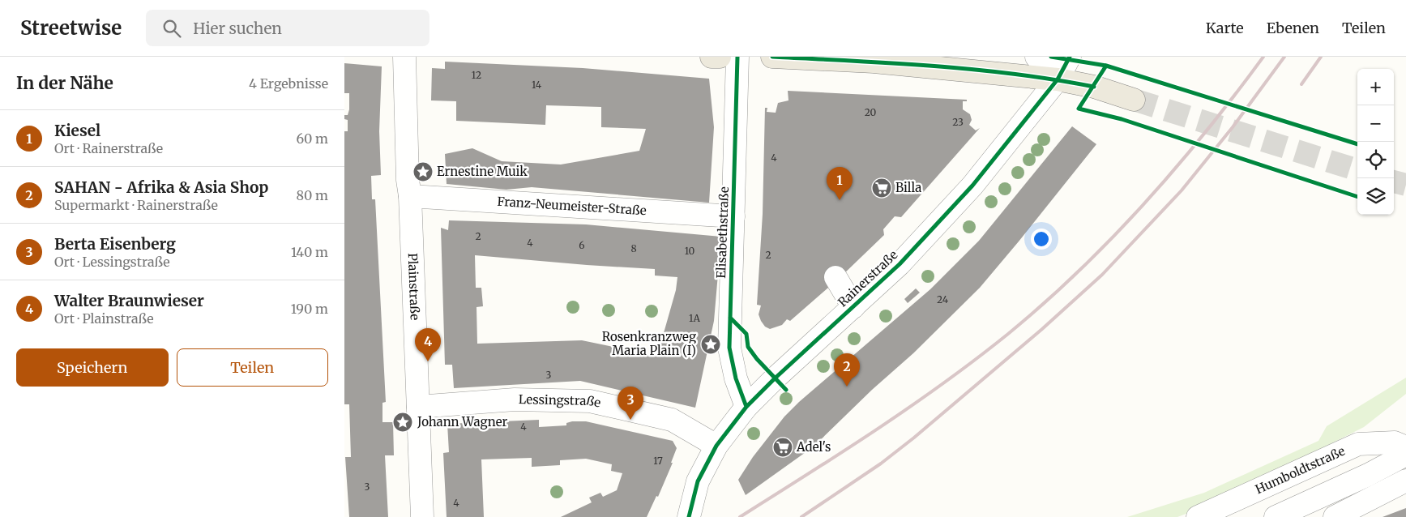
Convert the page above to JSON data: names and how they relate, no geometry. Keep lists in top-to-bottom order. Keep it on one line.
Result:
{"streets":{"street":["Franz-Neumeister-Straße","Elisabethstraße","Rainerstraße","Plainstraße","Lessingstraße","Humboldtstraße"]},"crossings":[["Franz-Neumeister-Straße","Elisabethstraße"],["Franz-Neumeister-Straße","Plainstraße"],["Elisabethstraße","Rainerstraße"],["Rainerstraße","Lessingstraße"],["Plainstraße","Lessingstraße"]],"places":{"place":["Ernestine Muik","Rosenkranzweg Maria Plain (I)","Johann Wagner"],"supermarket":["Billa","Adel's"]},"house_numbers":["12","14","20","23","4","2","4","6","8","10","2","24","1A","3","4","17","3","4"],"page":{"header":"Streetwise","search":"Hier suchen","nav":["Karte","Ebenen","Teilen"],"heading":["In der Nähe","4 Ergebnisse"],"map_buttons":["+","−"],"list":[{"mark":"1","name":"Kiesel","note":"Ort · Rainerstraße","value":"60 m"},{"mark":"2","name":"SAHAN - Afrika & Asia Shop","note":"Supermarkt · Rainerstraße","value":"80 m"},{"mark":"3","name":"Berta Eisenberg","note":"Ort · Lessingstraße","value":"140 m"},{"mark":"4","name":"Walter Braunwieser","note":"Ort · Plainstraße","value":"190 m"}],"pins":["1","4","2","3"],"buttons":["Speichern","Teilen"]}}
